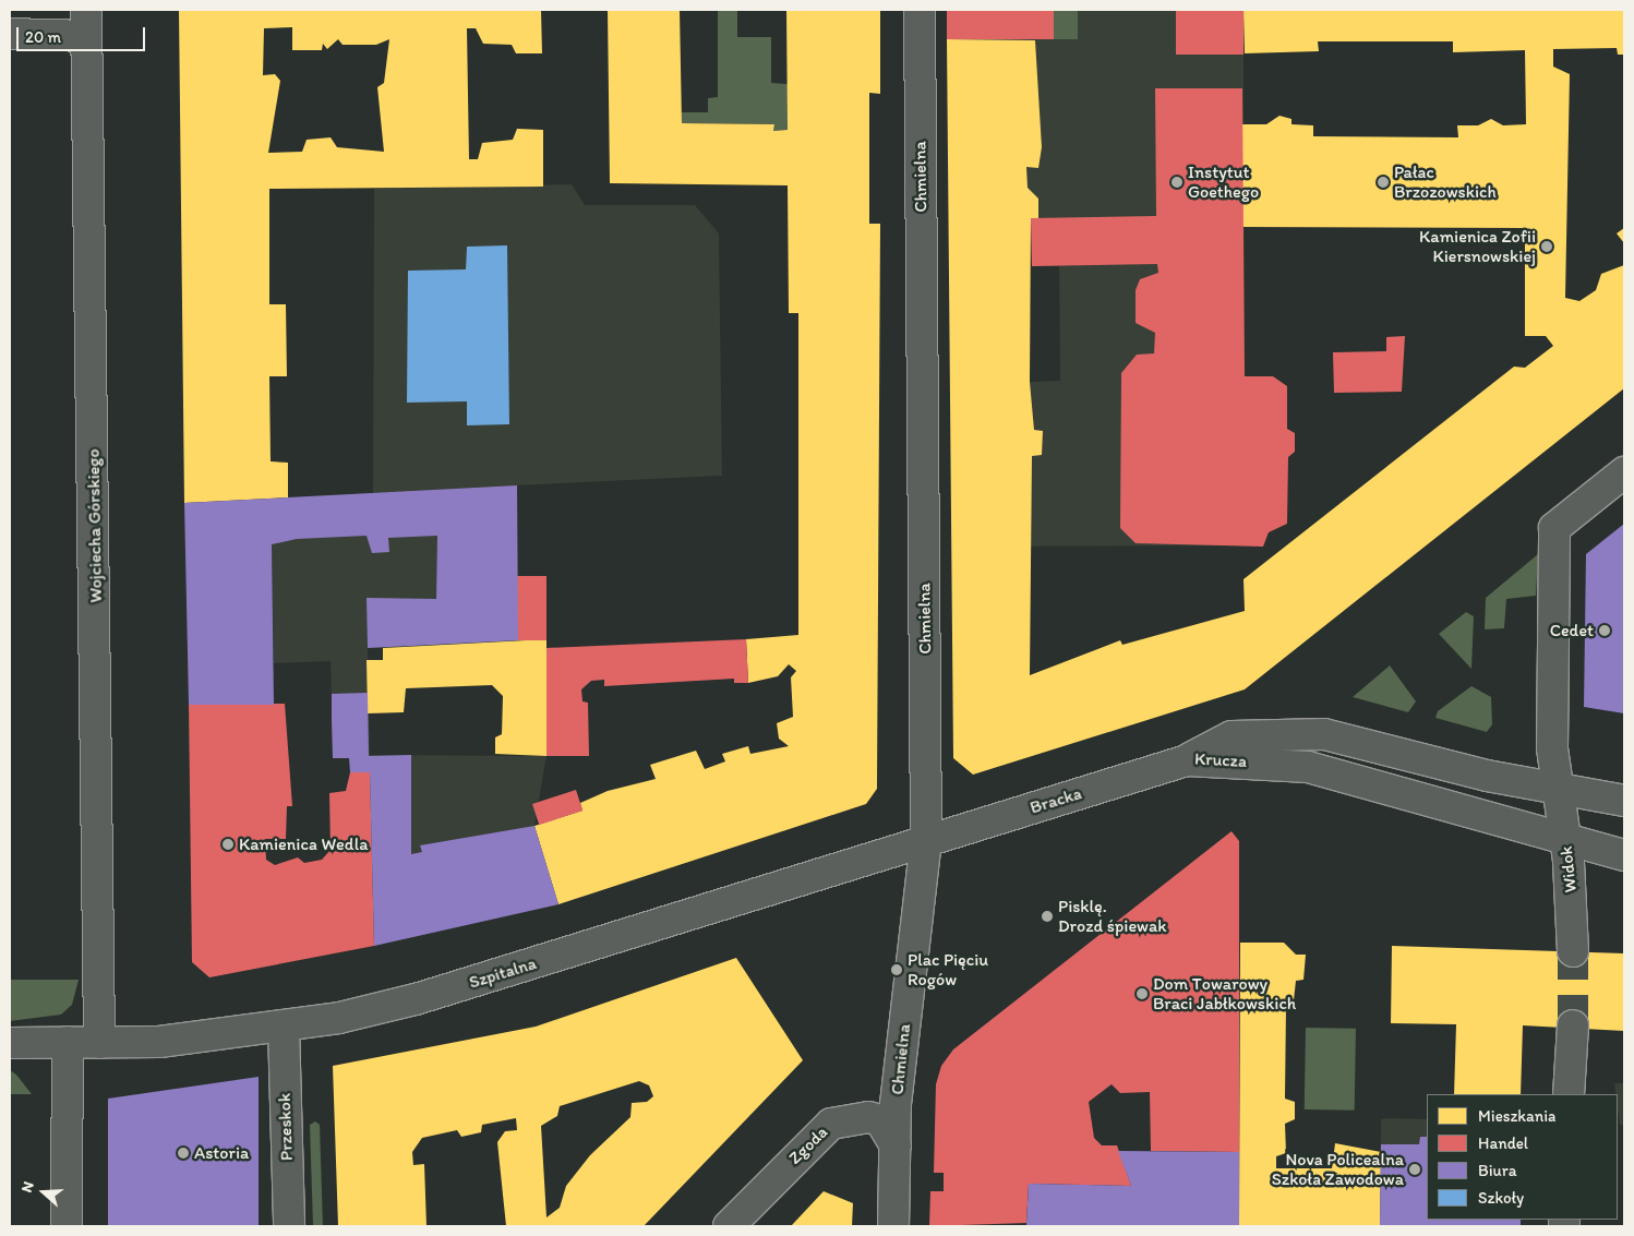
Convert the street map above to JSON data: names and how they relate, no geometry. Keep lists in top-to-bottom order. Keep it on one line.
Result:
{"streets":{"street":["Chmielna","Wojciecha Górskiego","Krucza","Bracka","Widok","Szpitalna","Przeskok","Zgoda"]},"crossings":[["Chmielna","Bracka"],["Chmielna","Szpitalna"],["Chmielna","Zgoda"],["Wojciecha Górskiego","Szpitalna"],["Krucza","Bracka"],["Krucza","Widok"],["Bracka","Szpitalna"],["Szpitalna","Przeskok"]],"places":["Instytut Goethego","Pałac Brzozowskich","Kamienica Zofii Kiersnowskiej","Cedet","Kamienica Wedla","Pisklę. Drozd śpiewak","Plac Pięciu Rogów","Dom Towarowy Braci Jabłkowskich","Astoria","Nova Policealna Szkoła Zawodowa"],"legend":["Mieszkania","Handel","Biura","Szkoły"],"scale_bar":"20 m","north":"left"}
